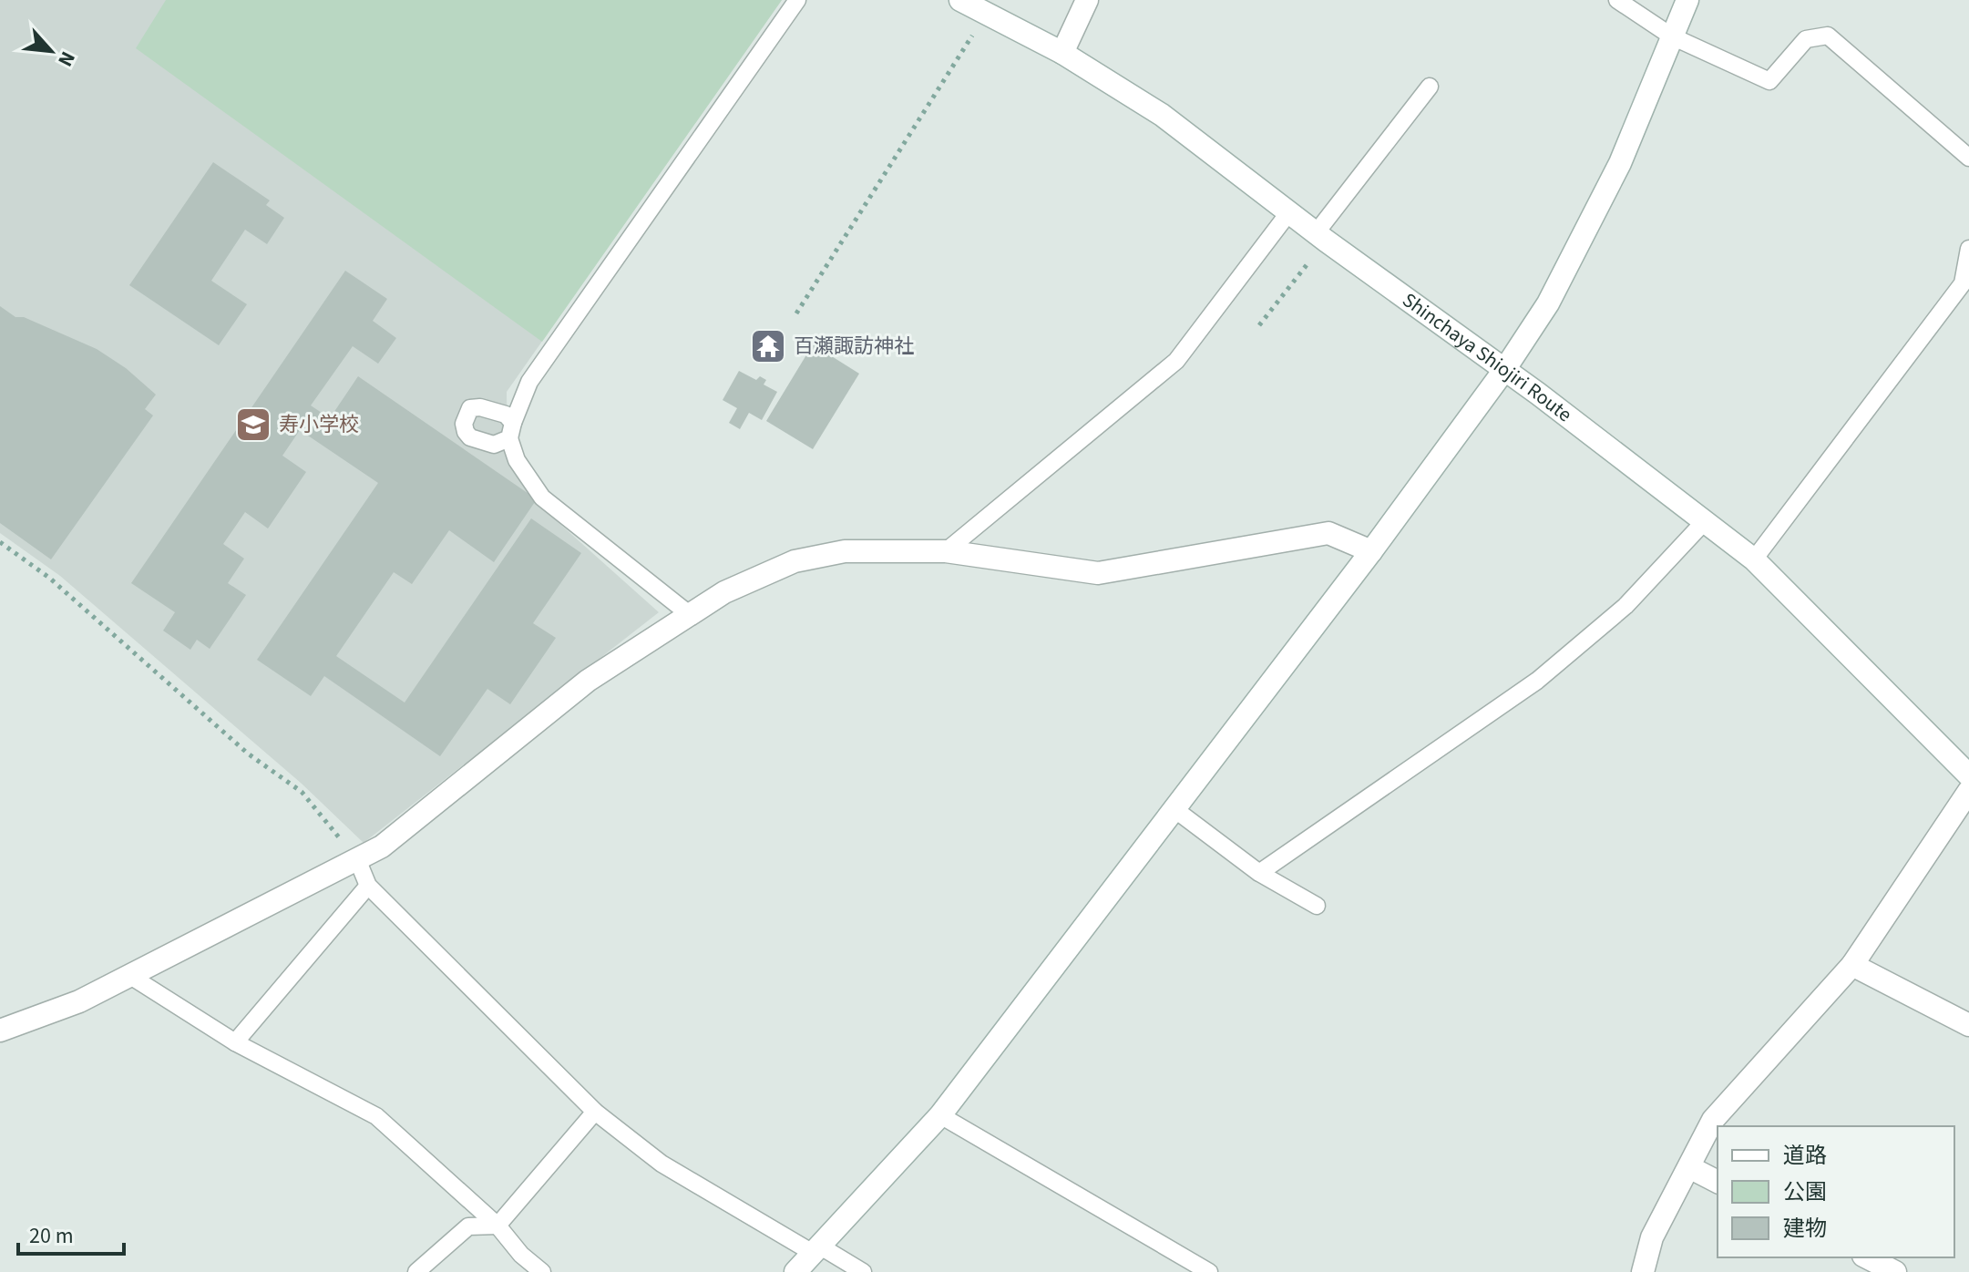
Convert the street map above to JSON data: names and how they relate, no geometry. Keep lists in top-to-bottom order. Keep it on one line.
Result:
{"streets":{"street":["Shinchaya Shiojiri Route"]},"places":{"temple":["百瀬諏訪神社"],"school or university":["寿小学校"]},"legend":["道路","公園","建物"],"scale_bar":"20 m","north":"bottom right"}
